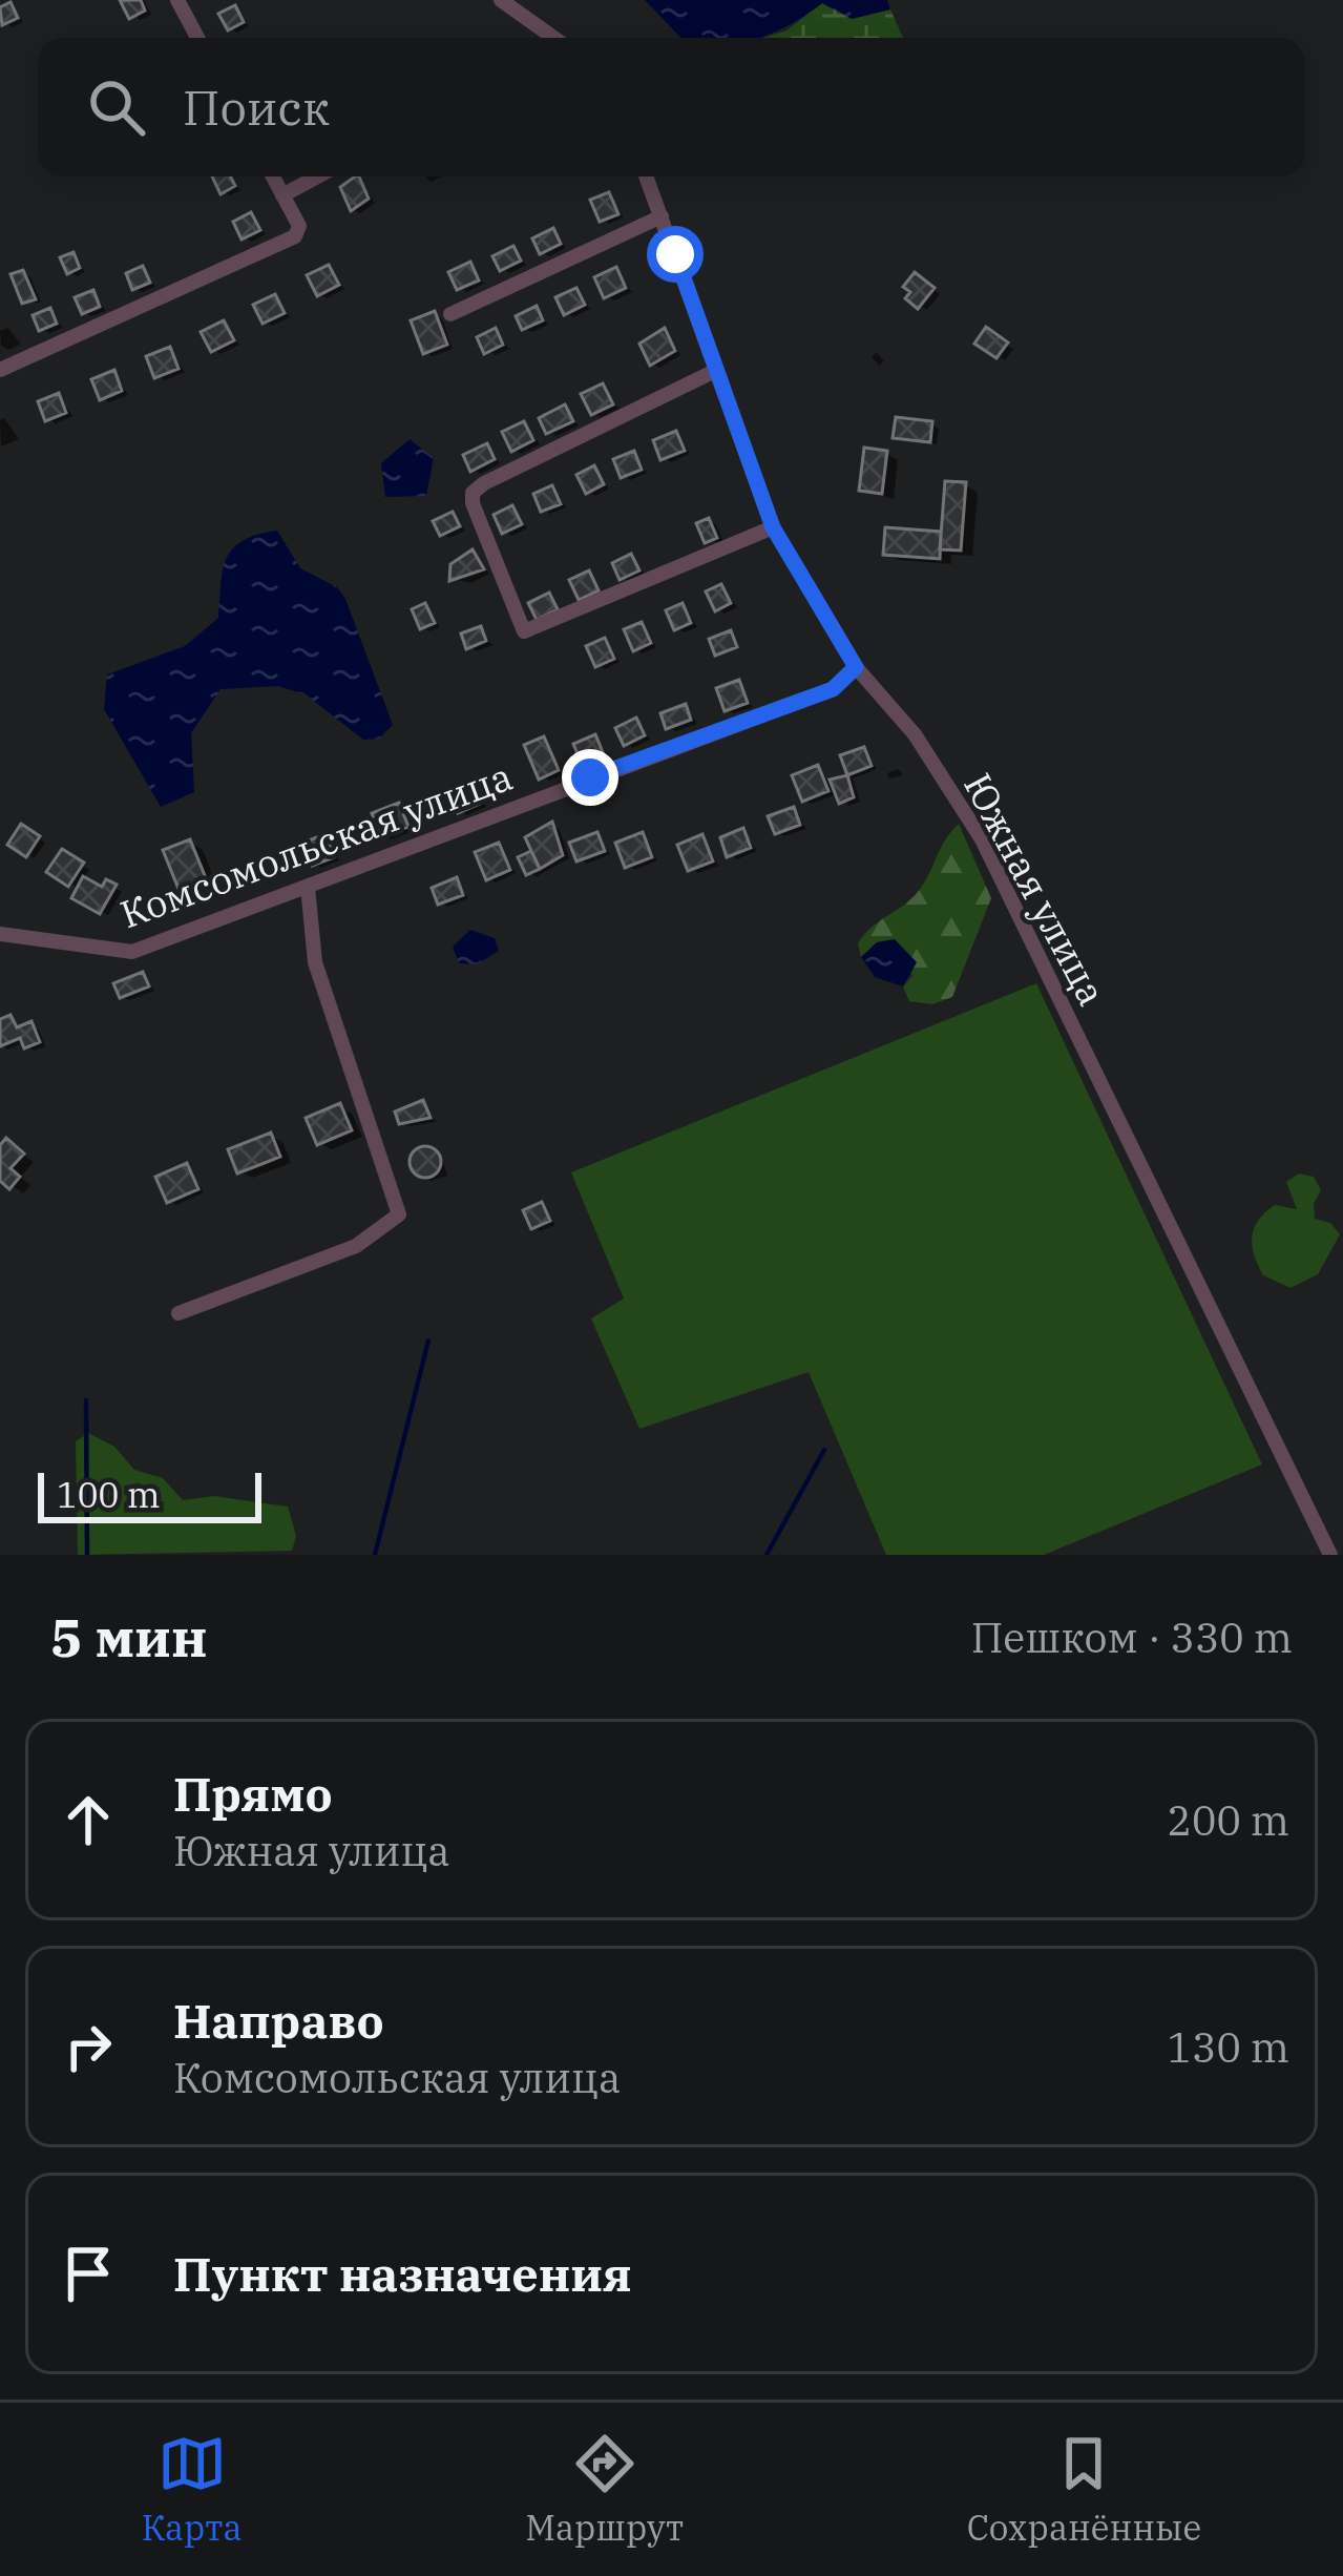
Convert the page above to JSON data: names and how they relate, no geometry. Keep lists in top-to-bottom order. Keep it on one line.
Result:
{"streets":{"street":["Комсомольская улица","Южная улица"]},"crossings":[["Комсомольская улица","Южная улица"]],"scale_bar":"100 m","page":{"search":"Поиск","scale":"100 m","heading":["5 мин","Пешком · 330 m"],"list":[["Прямо","Южная улица","200 m"],["Направо","Комсомольская улица","130 m"],"Пункт назначения"],"nav":["Карта","Маршрут","Сохранённые"]}}
